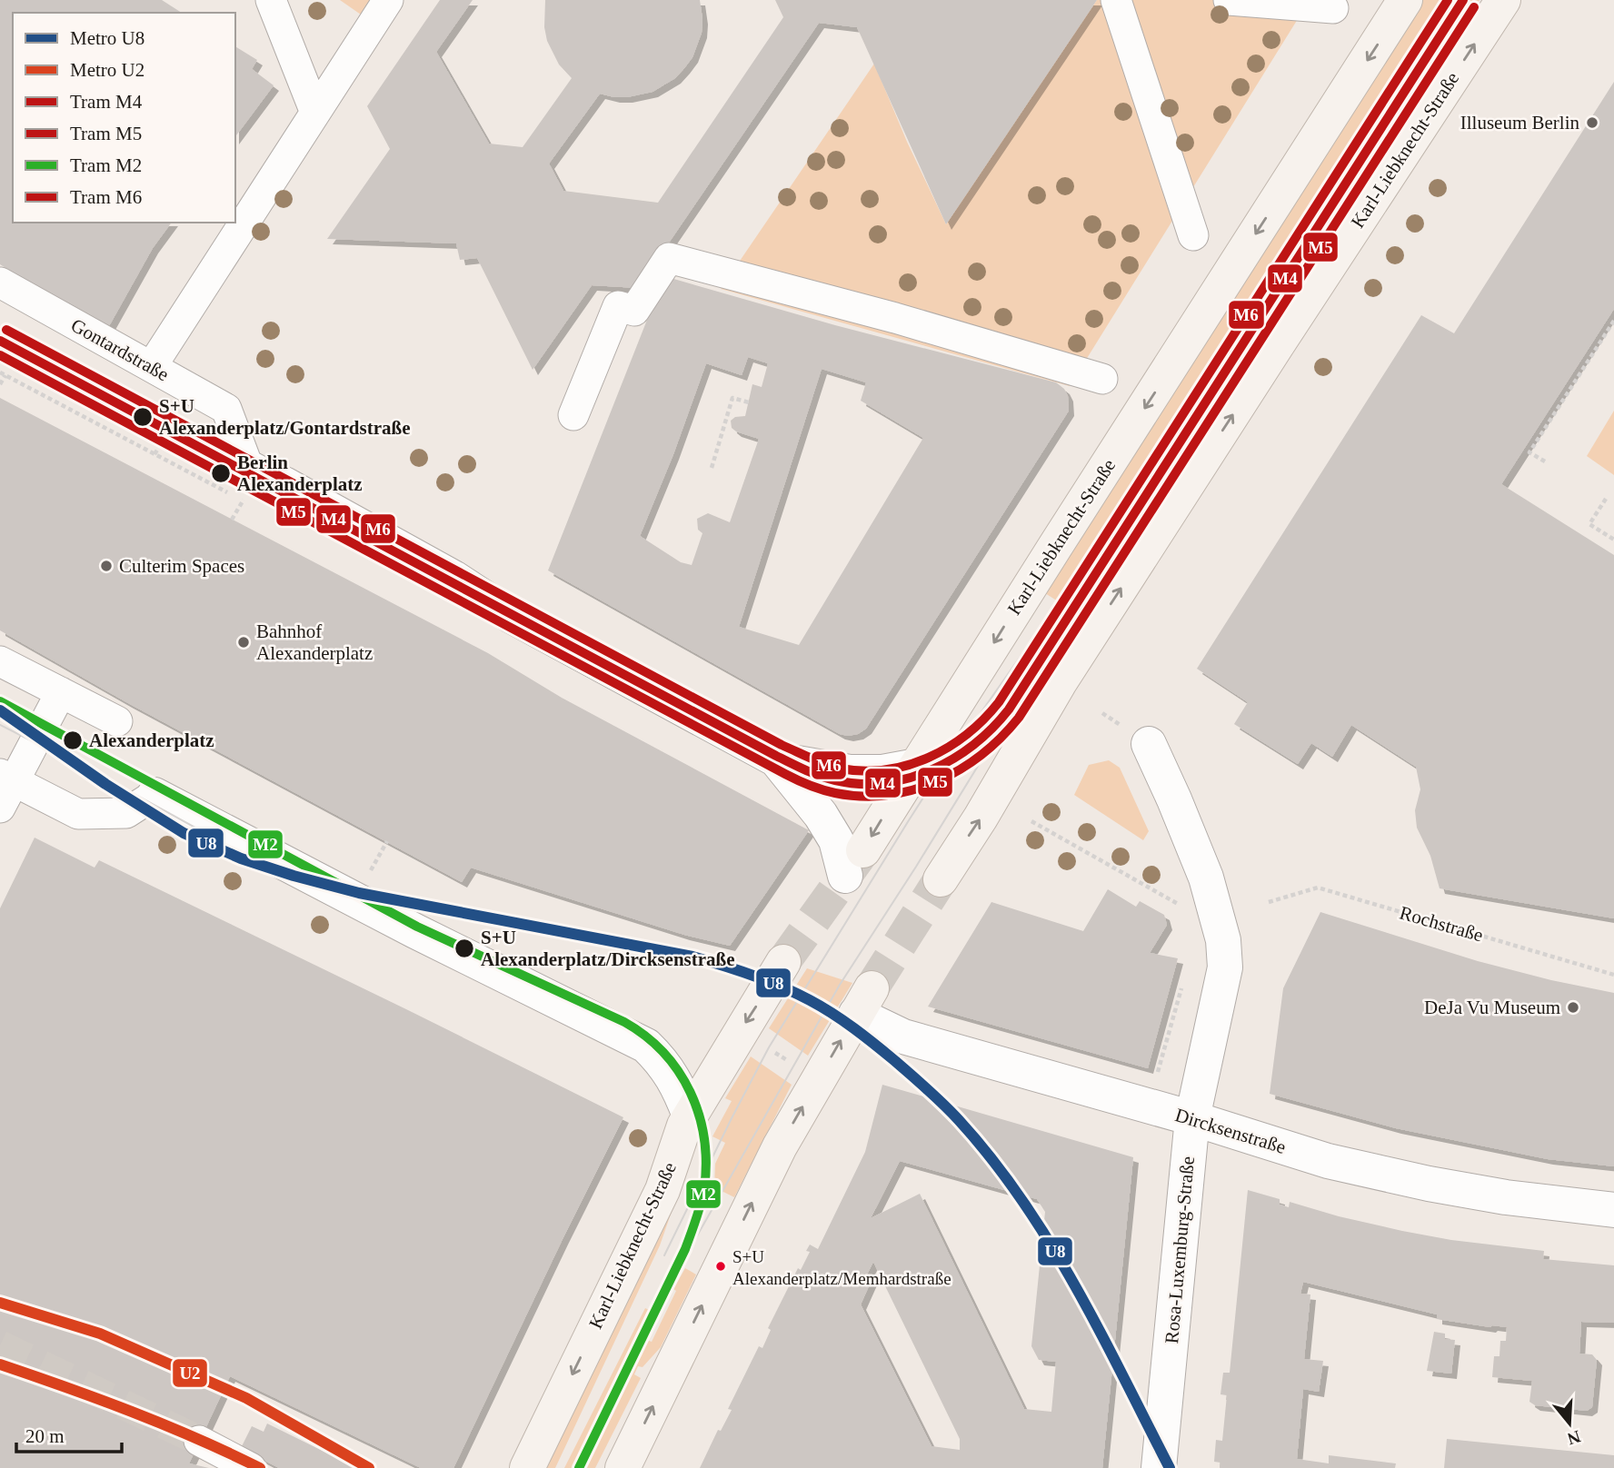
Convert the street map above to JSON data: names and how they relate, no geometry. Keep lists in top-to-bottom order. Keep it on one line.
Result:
{"streets":{"main road":["Karl-Liebknecht-Straße"],"street":["Gontardstraße","Dircksenstraße","Rosa-Luxemburg-Straße"],"path":["Rochstraße"]},"crossings":[["Karl-Liebknecht-Straße","Gontardstraße"],["Dircksenstraße","Rosa-Luxemburg-Straße"]],"places":["Illuseum Berlin","S+U Alexanderplatz/Gontardstraße","Berlin Alexanderplatz","Culterim Spaces","Bahnhof Alexanderplatz","Alexanderplatz","S+U Alexanderplatz/Dircksenstraße","DeJa Vu Museum","S+U Alexanderplatz/Memhardstraße"],"lines":["tram line M4","tram line M6","tram line M5","tram line M2","metro line U8","metro line U2"],"legend":["Metro U8","Metro U2","Tram M4","Tram M5","Tram M2","Tram M6"],"scale_bar":"20 m","north":"bottom"}
